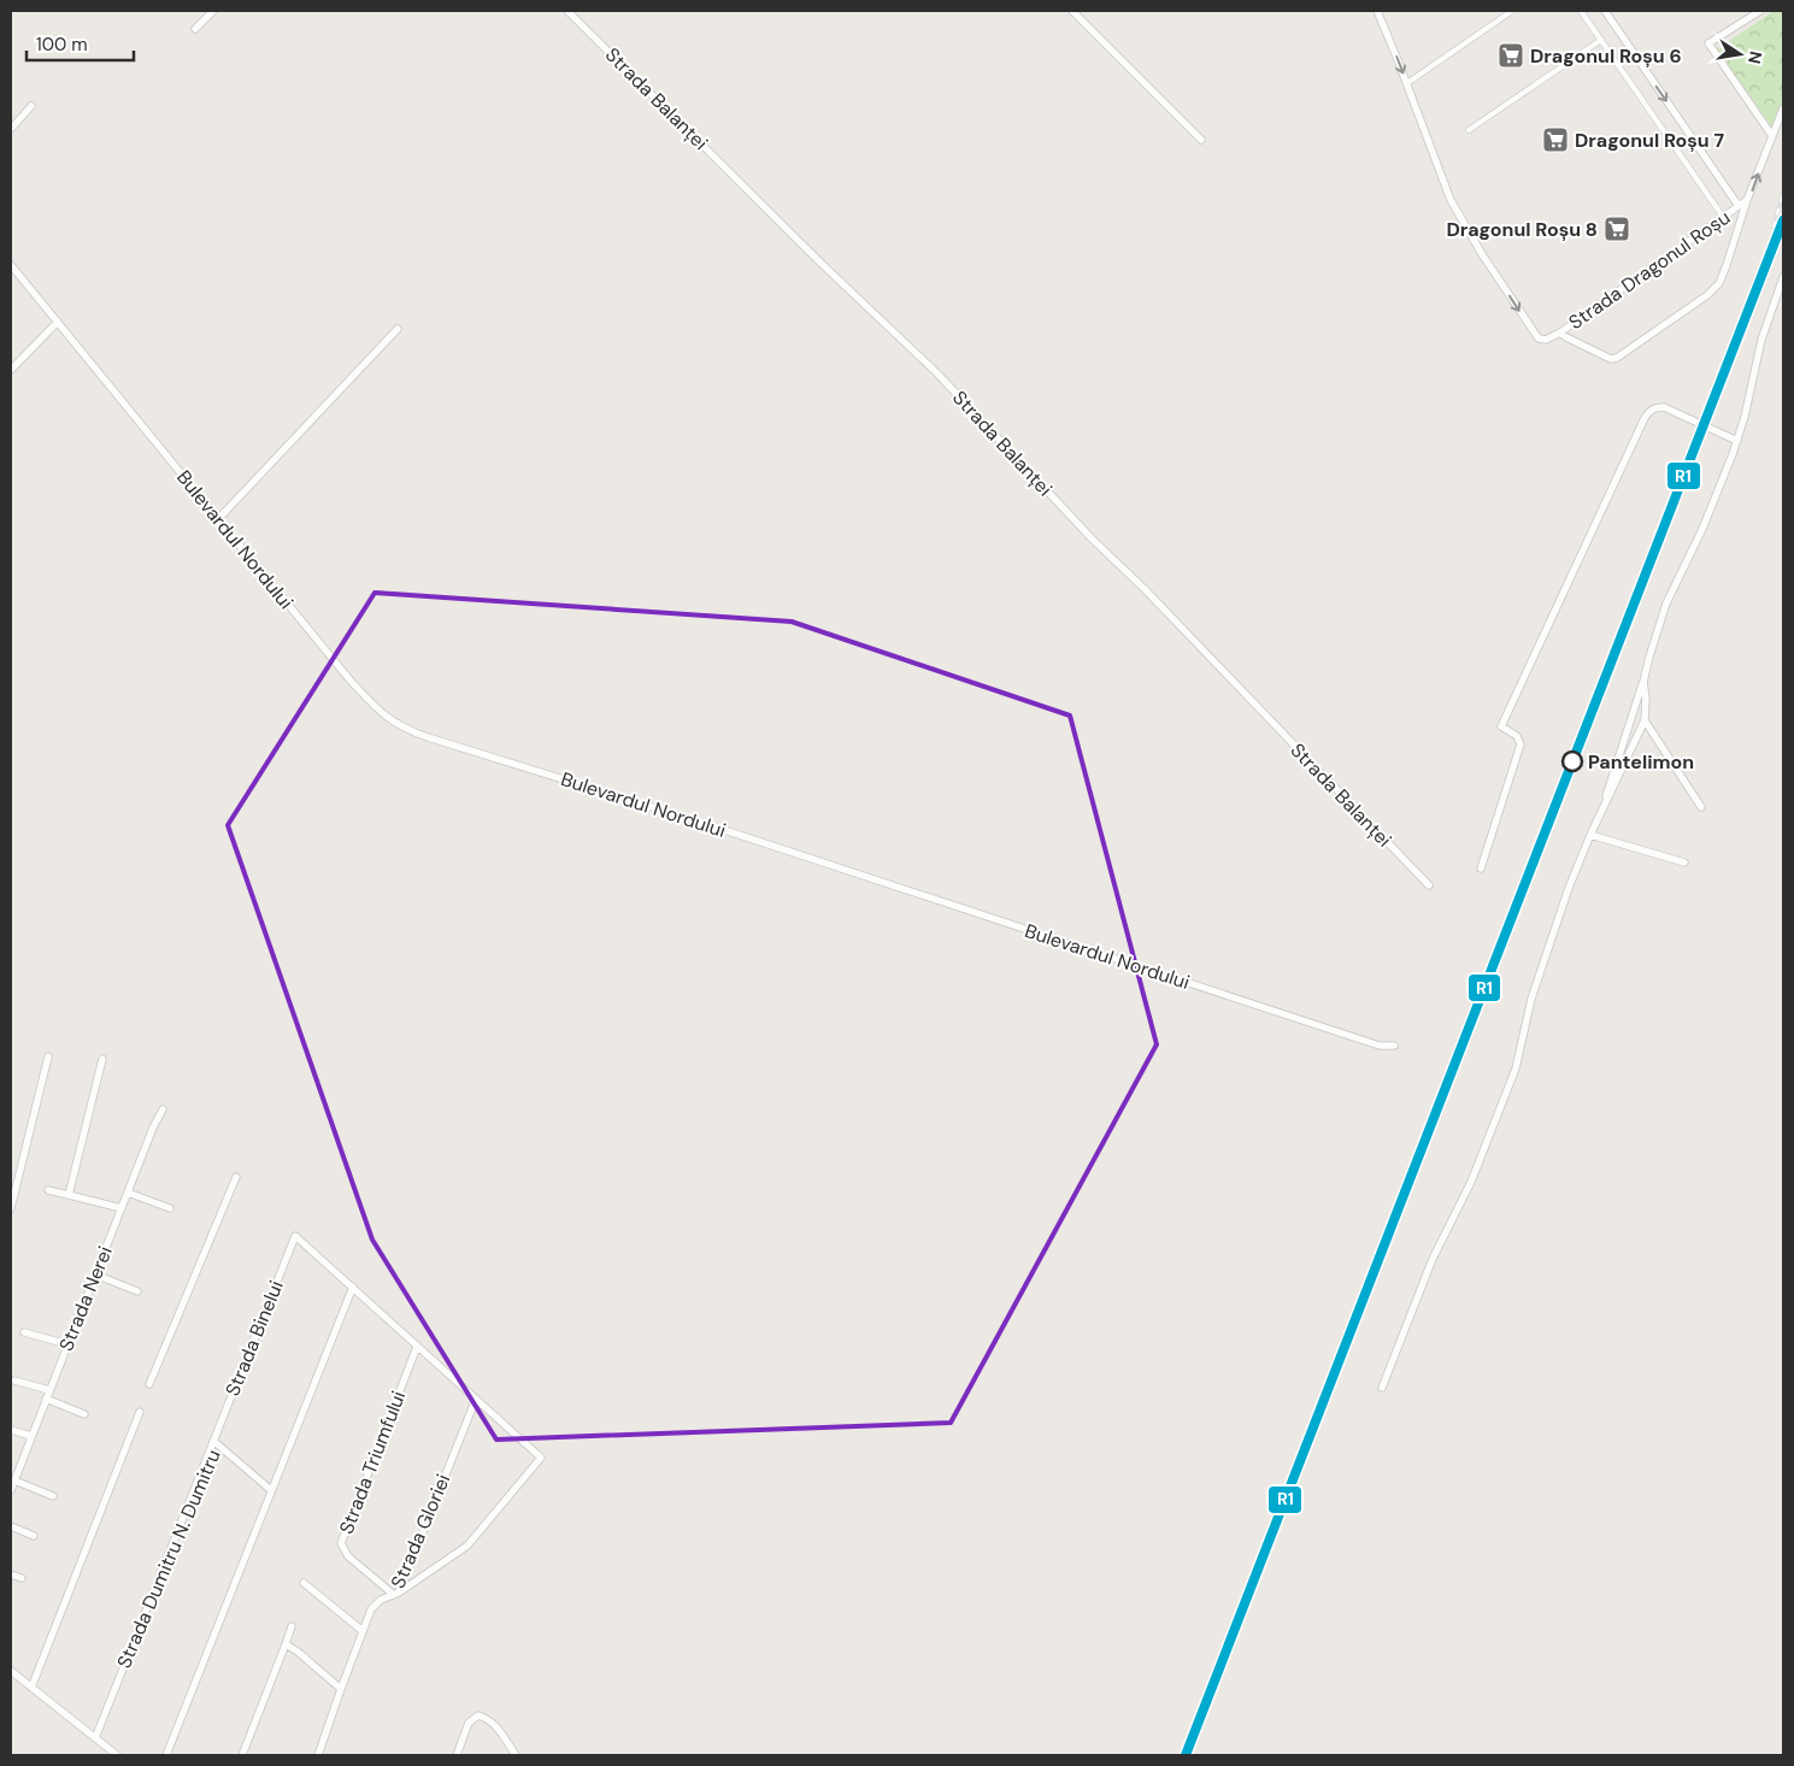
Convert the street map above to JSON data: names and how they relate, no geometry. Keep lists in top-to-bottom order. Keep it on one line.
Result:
{"streets":{"street":["Strada Balanței","Strada Dragonul Roșu","Bulevardul Nordului","Strada Nerei","Strada Binelui","Strada Triumfului","Strada Gloriei","Strada Dumitru N. Dumitru"]},"crossings":[["Strada Binelui","Strada Dumitru N. Dumitru"],["Strada Triumfului","Strada Gloriei"]],"places":{"supermarket":["Dragonul Roșu 6","Dragonul Roșu 7","Dragonul Roșu 8"],"other":["Pantelimon"]},"lines":["transit line R1"],"scale_bar":"100 m","north":"right"}
